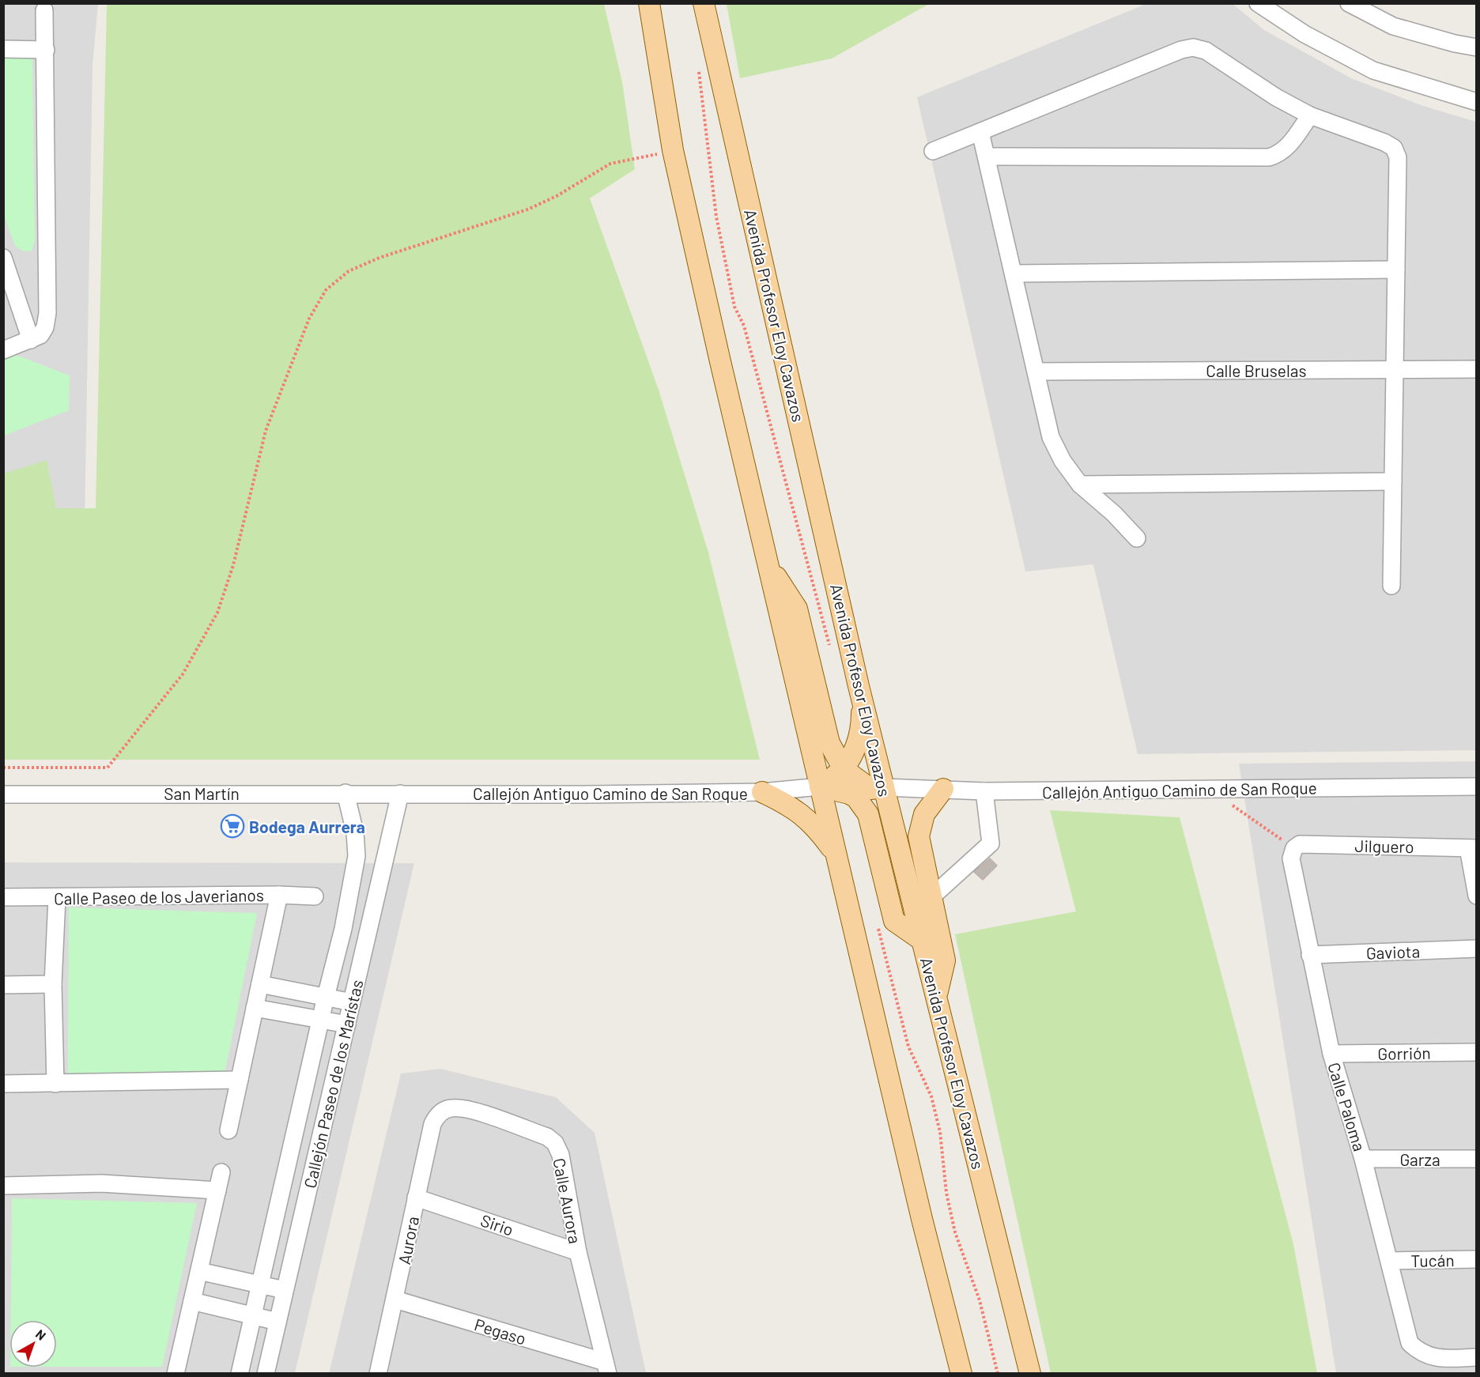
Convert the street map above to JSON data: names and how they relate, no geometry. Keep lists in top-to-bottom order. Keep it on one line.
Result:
{"streets":{"main road":["Avenida Profesor Eloy Cavazos"],"street":["Calle Bruselas","Callejón Antiguo Camino de San Roque","San Martín","Jilguero","Calle Paseo de los Javerianos","Gaviota","Gorrión","Callejón Paseo de los Marístas","Calle Paloma","Garza","Calle Aurora","Sirio","Aurora","Tucán","Pegaso"]},"crossings":[["Avenida Profesor Eloy Cavazos","Callejón Antiguo Camino de San Roque"],["Callejón Antiguo Camino de San Roque","San Martín"],["Callejón Antiguo Camino de San Roque","Callejón Paseo de los Marístas"],["San Martín","Callejón Paseo de los Marístas"],["Jilguero","Calle Paloma"],["Gaviota","Calle Paloma"],["Gorrión","Calle Paloma"],["Calle Paloma","Garza"],["Calle Paloma","Tucán"],["Calle Aurora","Sirio"],["Calle Aurora","Aurora"],["Calle Aurora","Pegaso"],["Sirio","Aurora"],["Aurora","Pegaso"]],"places":{"supermarket":["Bodega Aurrera"]},"north":"top right"}
